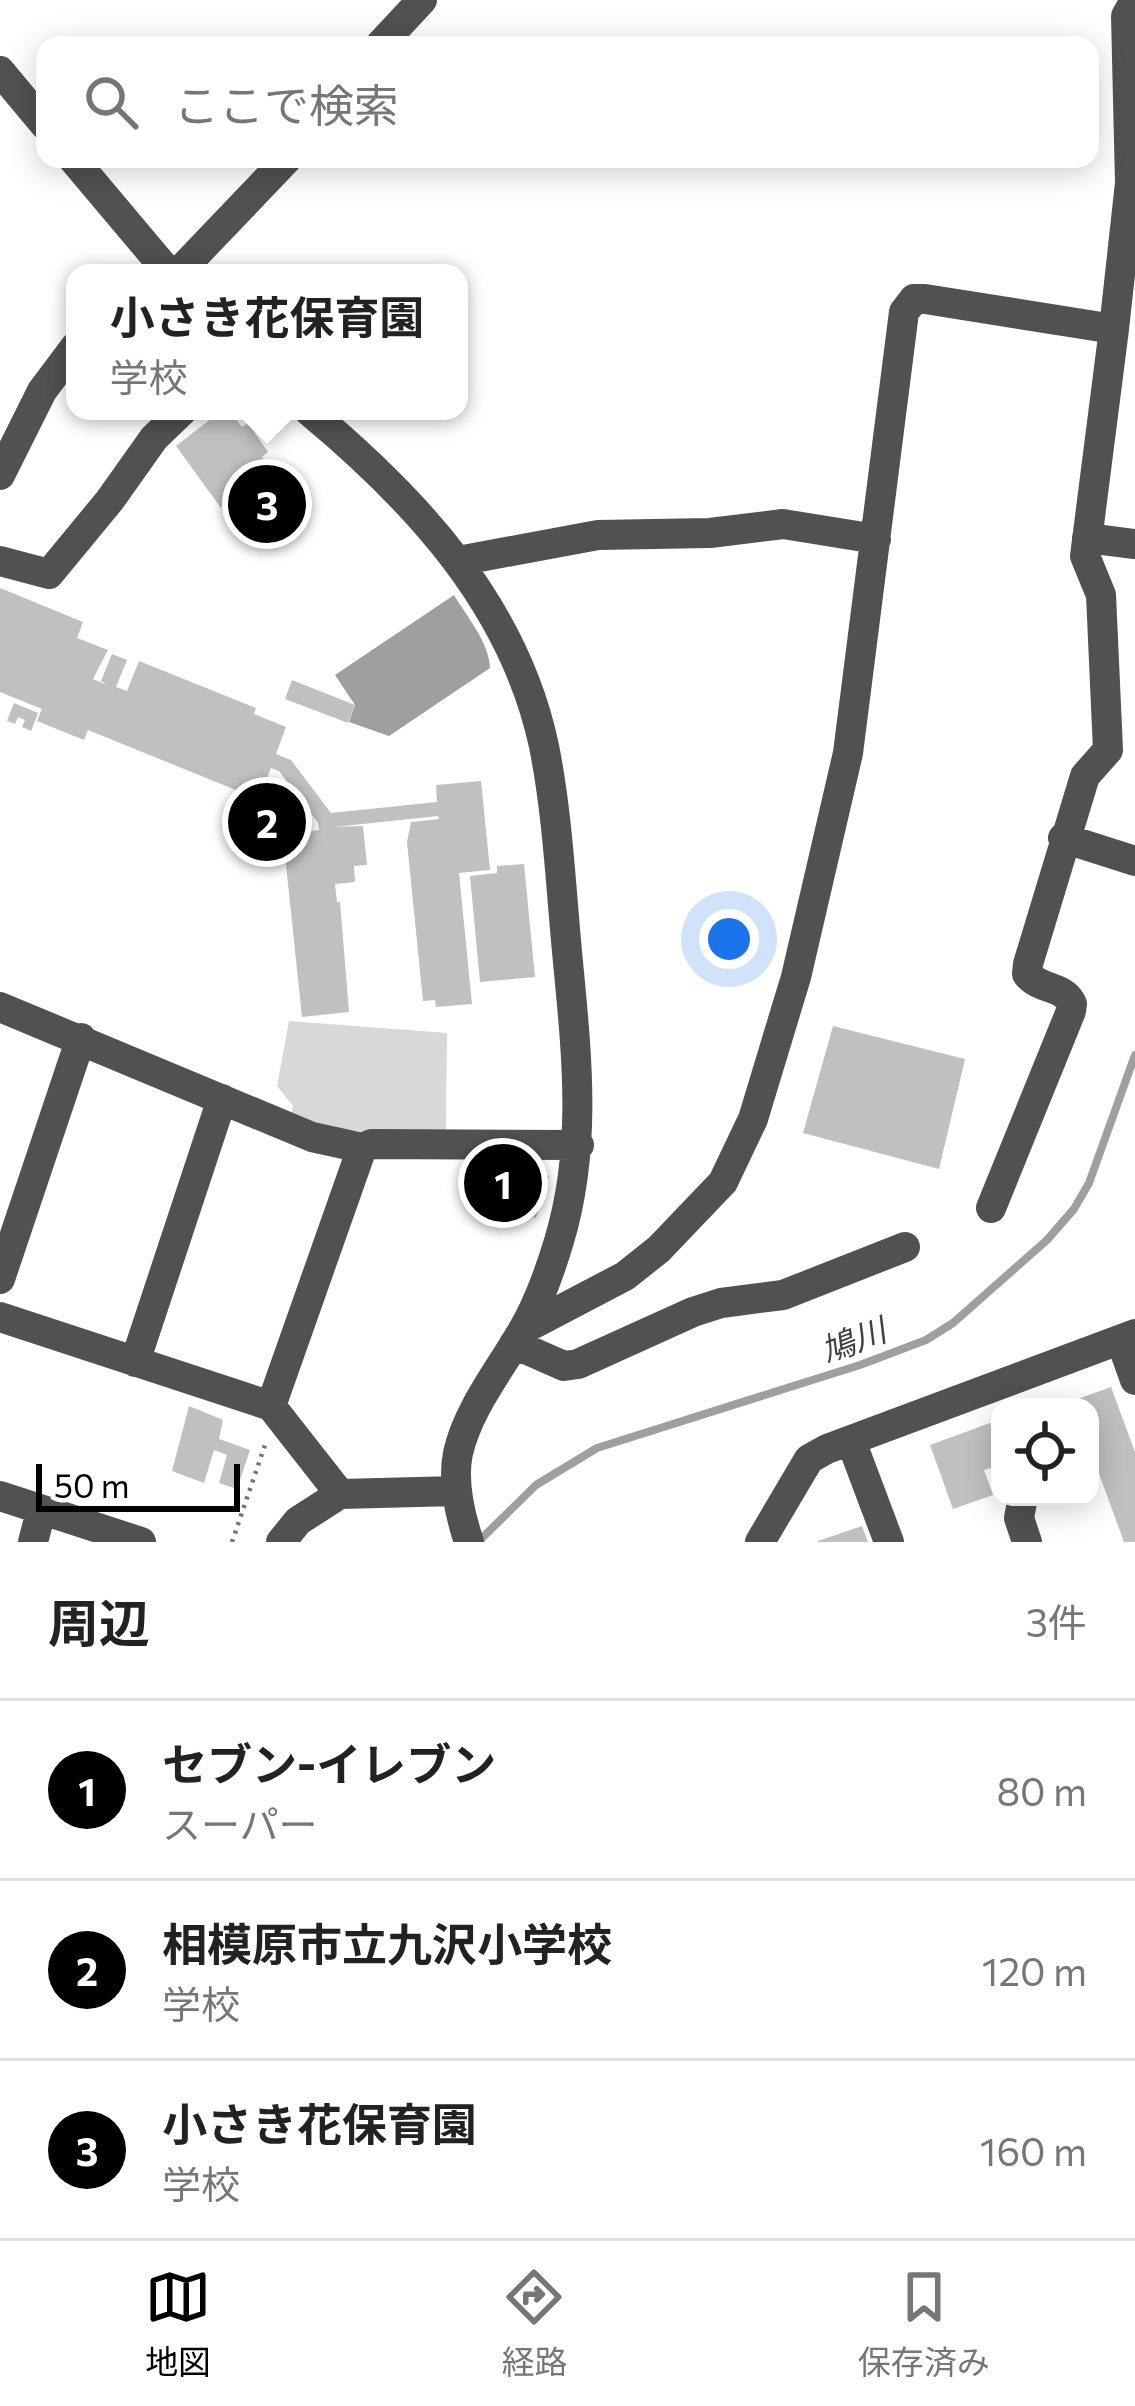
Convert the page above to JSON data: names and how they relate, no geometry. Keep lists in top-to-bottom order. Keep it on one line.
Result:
{"water":["鳩川"],"scale_bar":"50 m","page":{"search":"ここで検索","popup":["小さき花保育園","学校"],"pins":["3","2","1"],"scale":"50 m","heading":["周辺","3件"],"list":[{"mark":"1","name":"セブン-イレブン","note":"スーパー","value":"80 m"},{"mark":"2","name":"相模原市立九沢小学校","note":"学校","value":"120 m"},{"mark":"3","name":"小さき花保育園","note":"学校","value":"160 m"}],"nav":["地図","経路","保存済み"]}}
